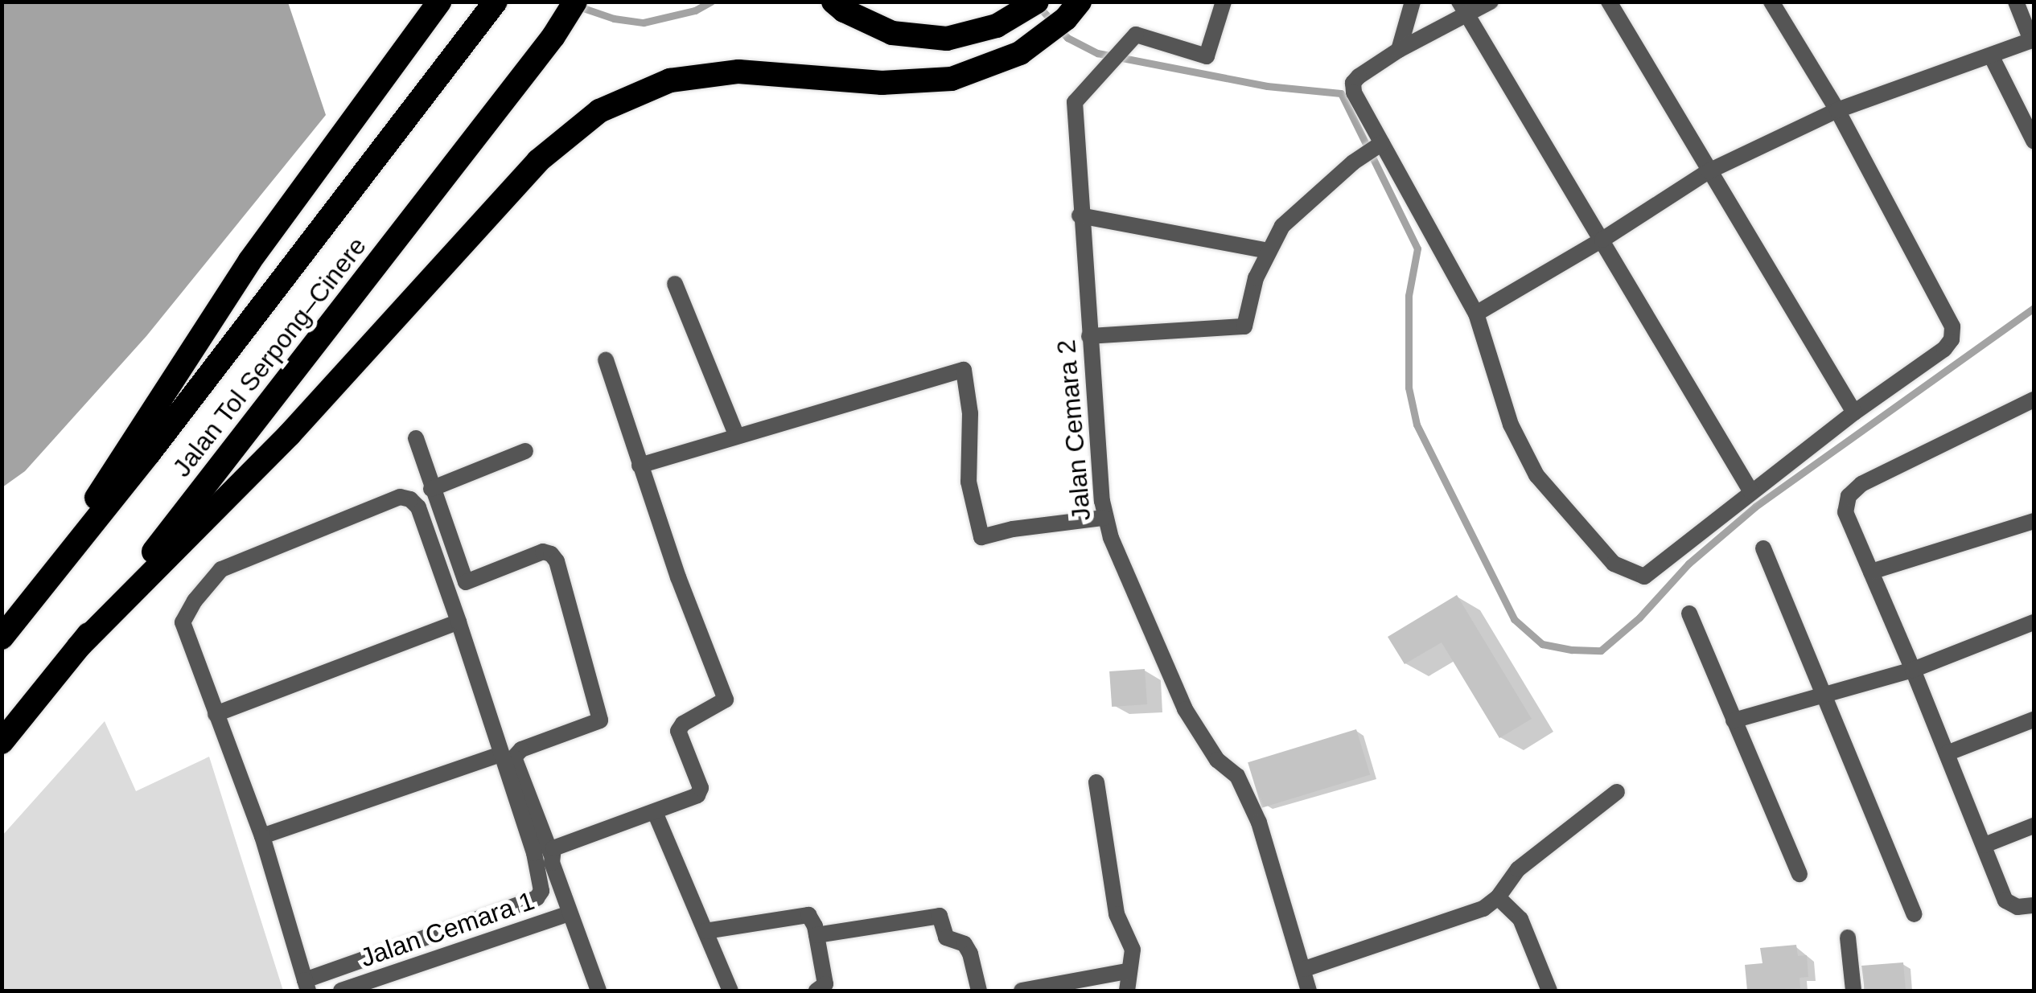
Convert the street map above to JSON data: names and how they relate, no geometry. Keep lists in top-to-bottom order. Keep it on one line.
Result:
{"streets":{"highway":["Jalan Tol Serpong–Cinere"],"street":["Jalan Cemara 2","Jalan Cemara 1"]}}
